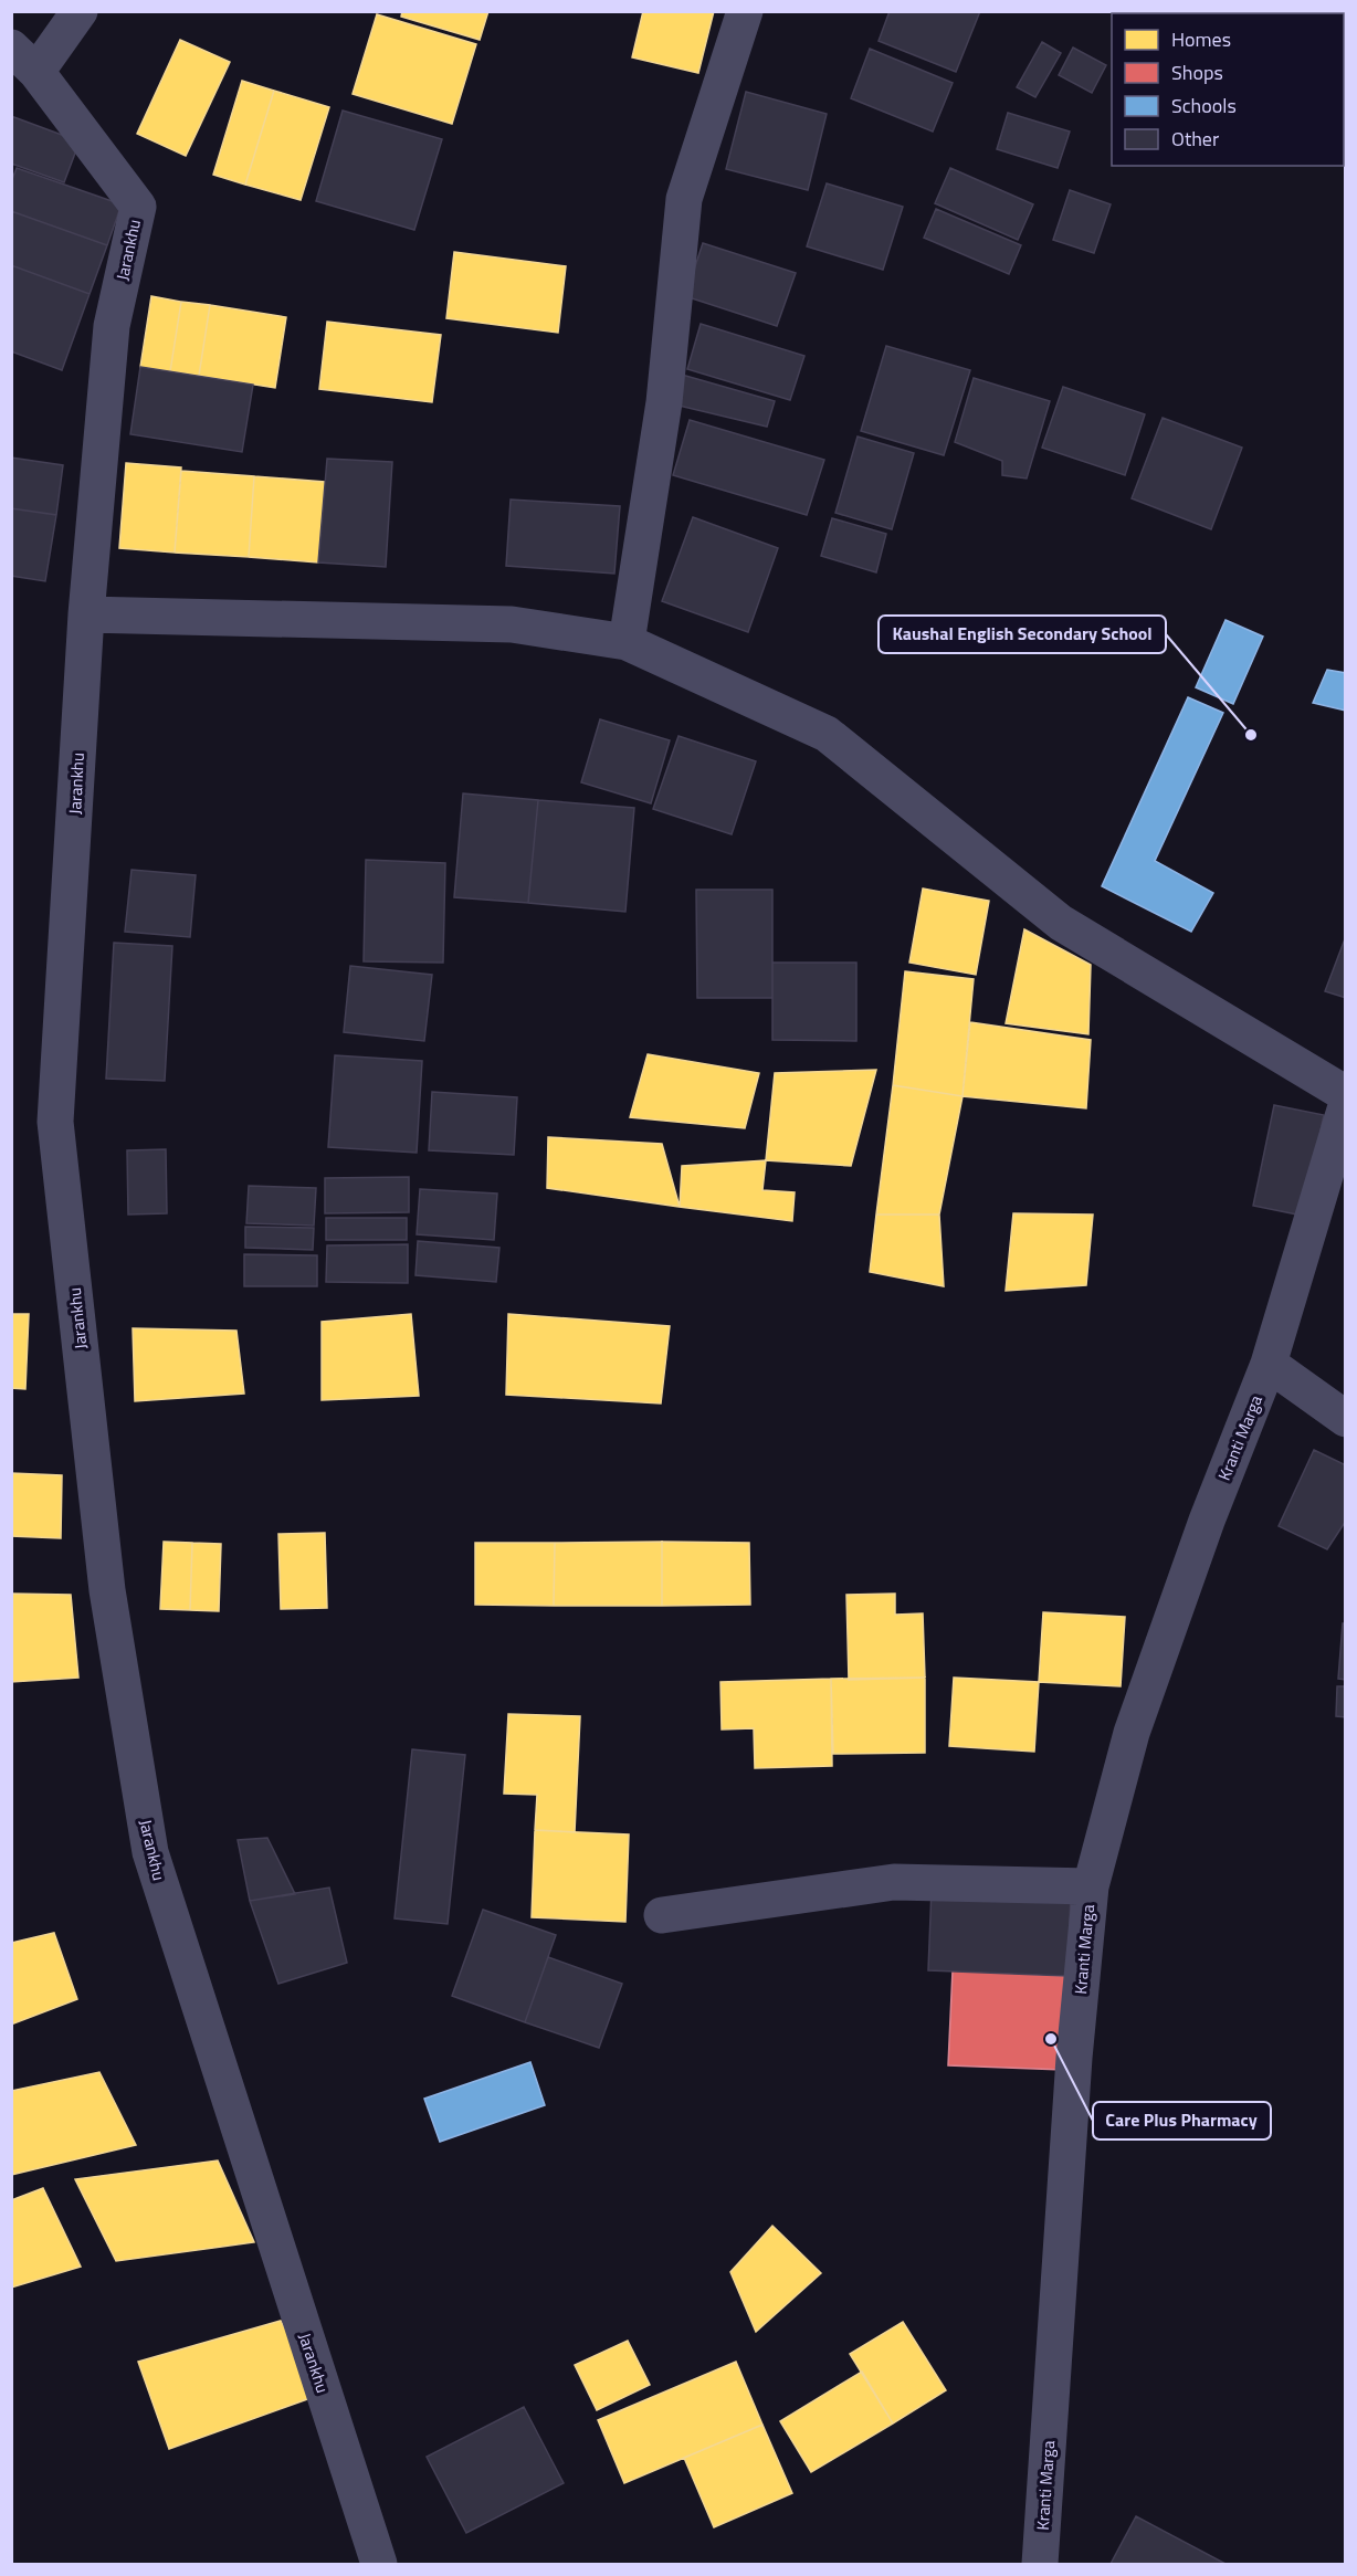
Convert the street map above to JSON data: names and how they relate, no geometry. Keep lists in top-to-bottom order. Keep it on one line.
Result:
{"streets":{"street":["Jarankhu","Kranti Marga"]},"places":["Kaushal English Secondary School","Care Plus Pharmacy"],"legend":["Homes","Shops","Schools","Other"]}
